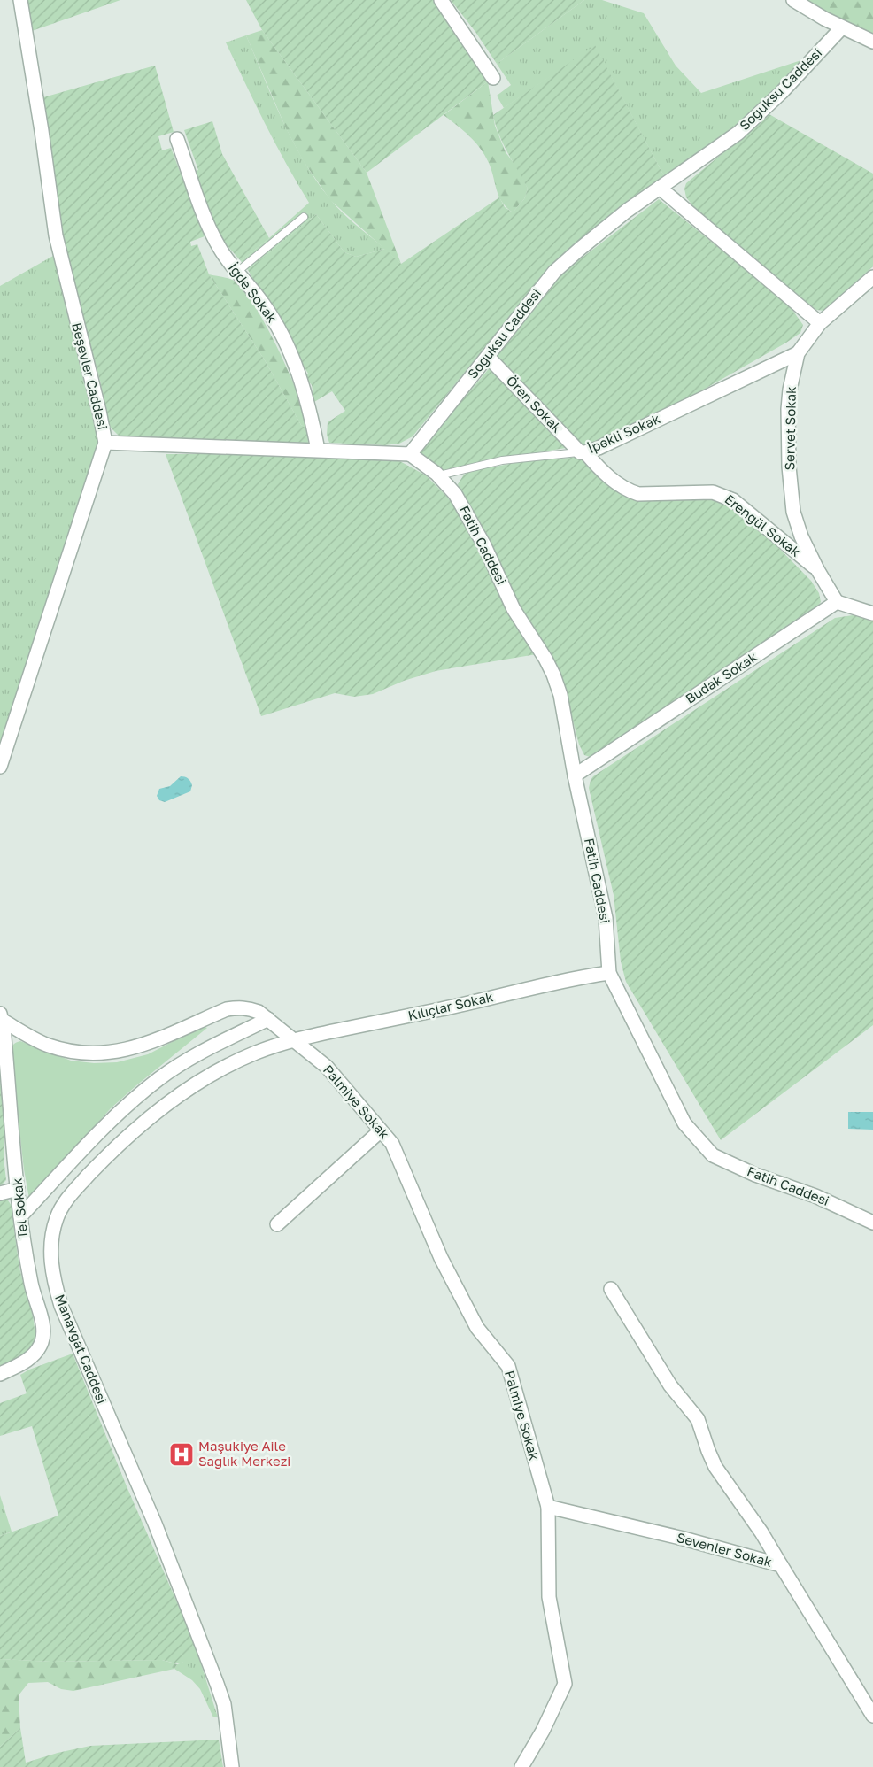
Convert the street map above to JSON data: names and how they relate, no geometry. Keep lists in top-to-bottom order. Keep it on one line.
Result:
{"streets":{"street":["Soğuksu Caddesi","İğde Sokak","Beşevler Caddesi","Ören Sokak","Servet Sokak","İpekli Sokak","Erengül Sokak","Fatih Caddesi","Budak Sokak","Kılıçlar Sokak","Palmiye Sokak","Tel Sokak","Manavgat Caddesi","Sevenler Sokak"]},"crossings":[["Soğuksu Caddesi","Ören Sokak"],["Soğuksu Caddesi","Fatih Caddesi"],["Ören Sokak","İpekli Sokak"],["Ören Sokak","Erengül Sokak"],["Servet Sokak","İpekli Sokak"],["Servet Sokak","Erengül Sokak"],["Servet Sokak","Budak Sokak"],["İpekli Sokak","Erengül Sokak"],["İpekli Sokak","Fatih Caddesi"],["Fatih Caddesi","Budak Sokak"],["Fatih Caddesi","Kılıçlar Sokak"],["Kılıçlar Sokak","Palmiye Sokak"],["Kılıçlar Sokak","Manavgat Caddesi"],["Palmiye Sokak","Manavgat Caddesi"],["Palmiye Sokak","Sevenler Sokak"]],"places":{"hospital":["Maşukiye Aile Sağlık Merkezi"]}}
